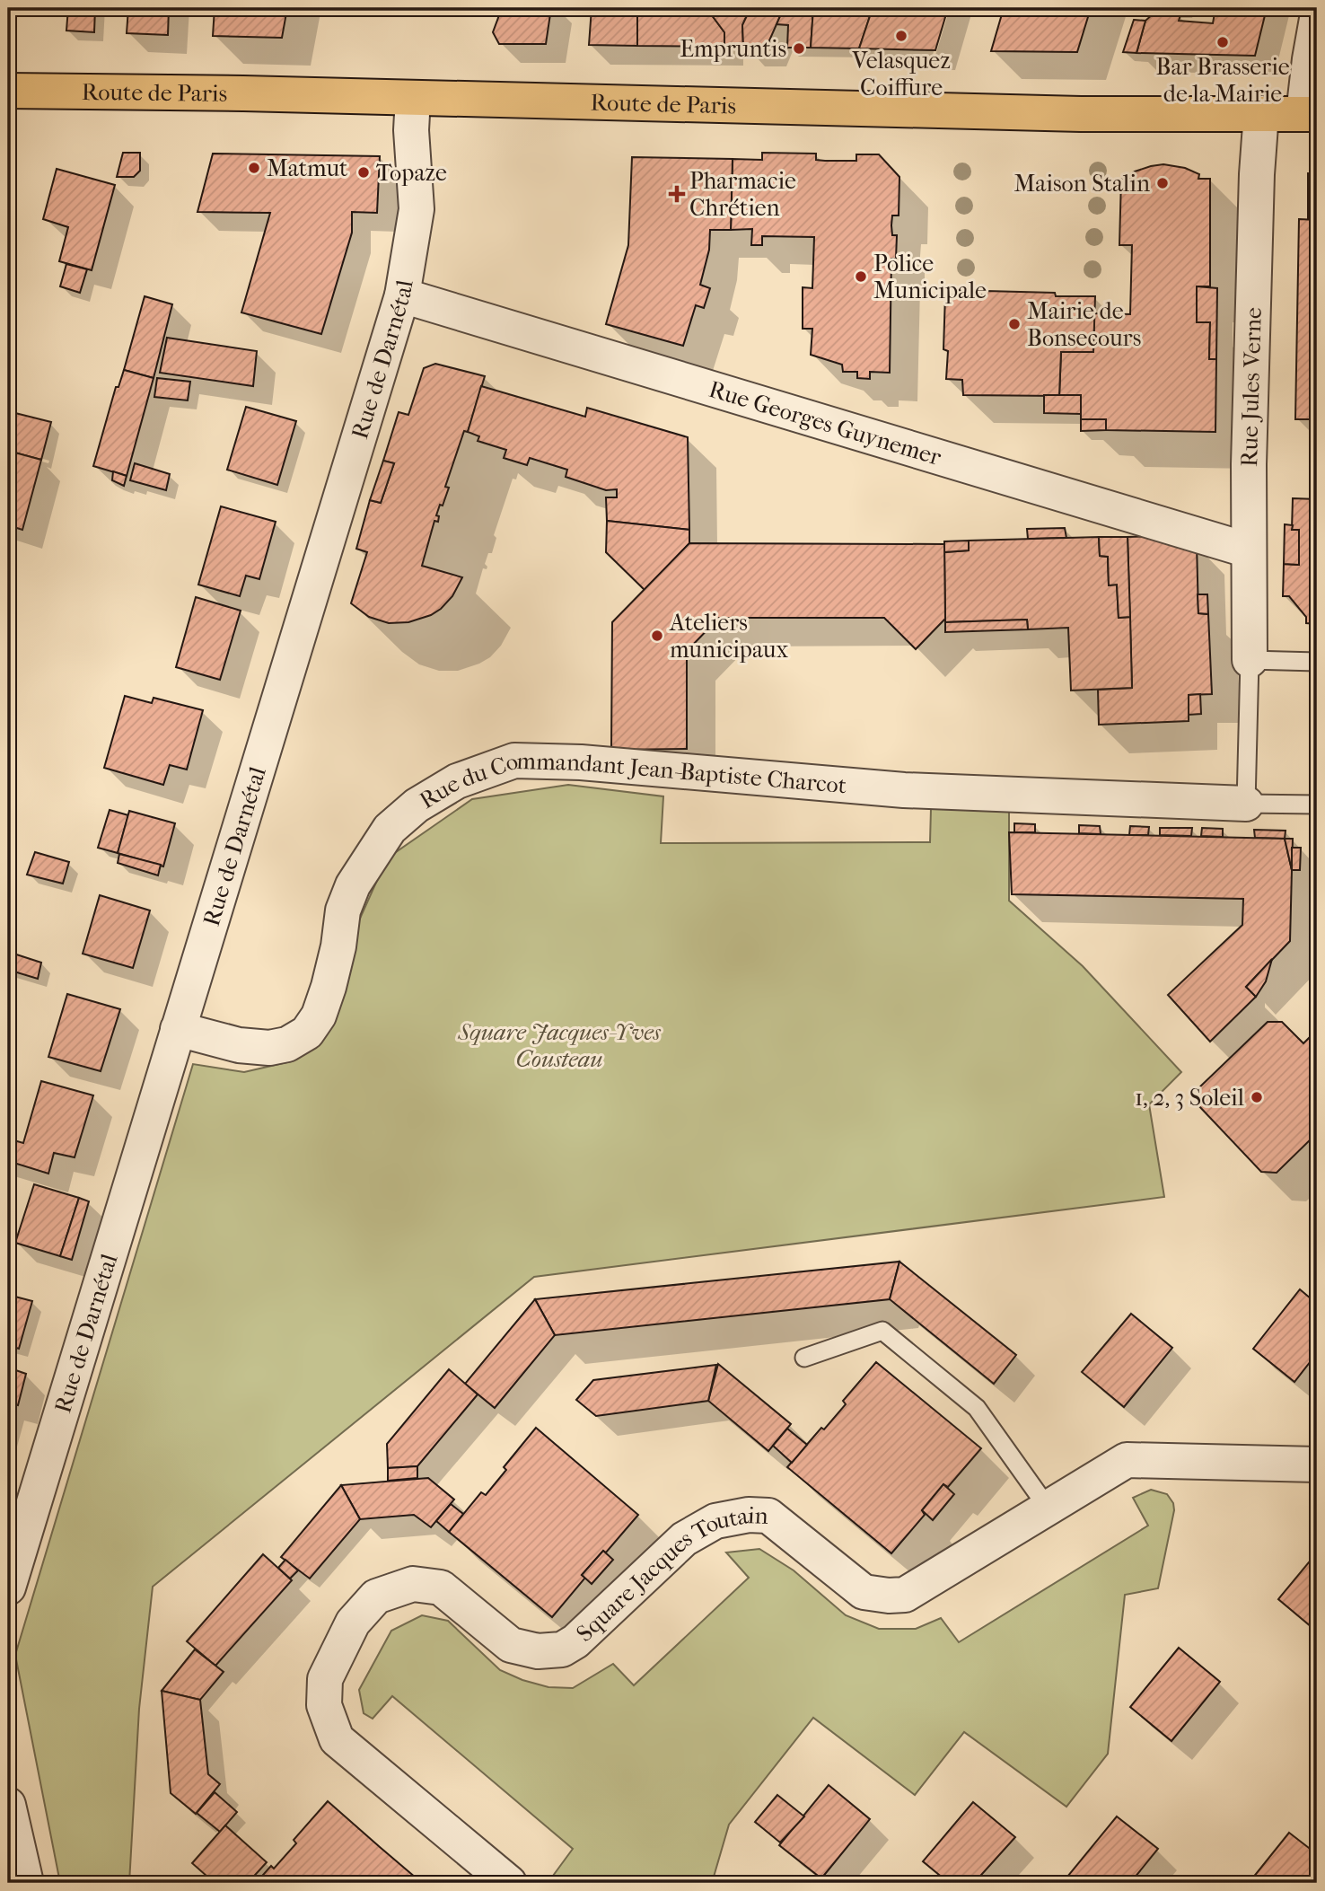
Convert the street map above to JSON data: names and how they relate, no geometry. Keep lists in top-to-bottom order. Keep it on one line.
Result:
{"streets":{"main road":["Route de Paris"],"street":["Rue de Darnétal","Rue Jules Verne","Rue Georges Guynemer","Rue du Commandant Jean-Baptiste Charcot","Square Jacques Toutain"]},"crossings":[["Route de Paris","Rue de Darnétal"],["Route de Paris","Rue Jules Verne"],["Rue de Darnétal","Rue Georges Guynemer"],["Rue de Darnétal","Rue du Commandant Jean-Baptiste Charcot"],["Rue Jules Verne","Rue Georges Guynemer"]],"parks":["Square Jacques-Yves Cousteau"],"places":{"other":["Velasquez Coiffure","Bar Brasserie de la Mairie","Empruntis","Matmut","Topaze","Maison Stalin","Police Municipale","Mairie de Bonsecours","Ateliers municipaux","1, 2, 3 Soleil"],"health":["Pharmacie Chrétien"]}}
